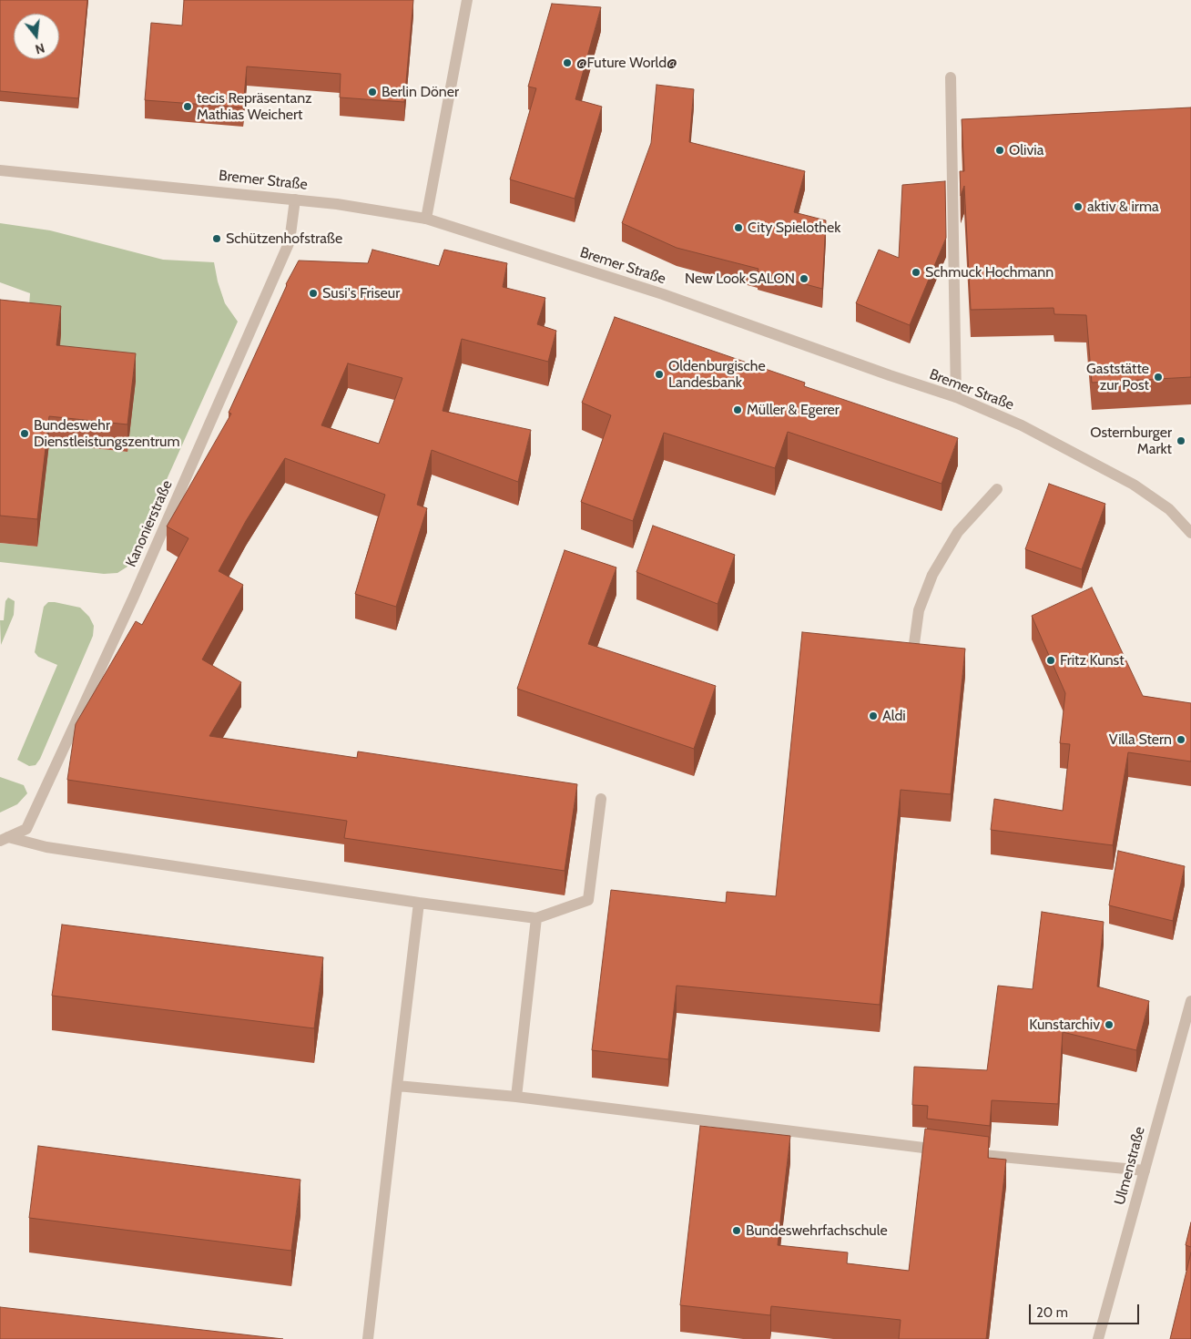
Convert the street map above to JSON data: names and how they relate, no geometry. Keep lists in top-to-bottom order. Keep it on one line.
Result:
{"streets":{"street":["Bremer Straße","Kanonierstraße","Ulmenstraße"]},"crossings":[["Bremer Straße","Kanonierstraße"]],"places":["@Future World@","Berlin Döner","tecis Repräsentanz Mathias Weichert","Olivia","aktiv & irma","City Spielothek","Schützenhofstraße","Schmuck Hochmann","New Look SALON","Susi's Friseur","Oldenburgische Landesbank","Gaststätte zur Post","Müller & Egerer","Bundeswehr Dienstleistungszentrum","Osternburger Markt","Fritz Kunst","Aldi","Villa Stern","Kunstarchiv","Bundeswehrfachschule"],"scale_bar":"20 m","north":"bottom"}
